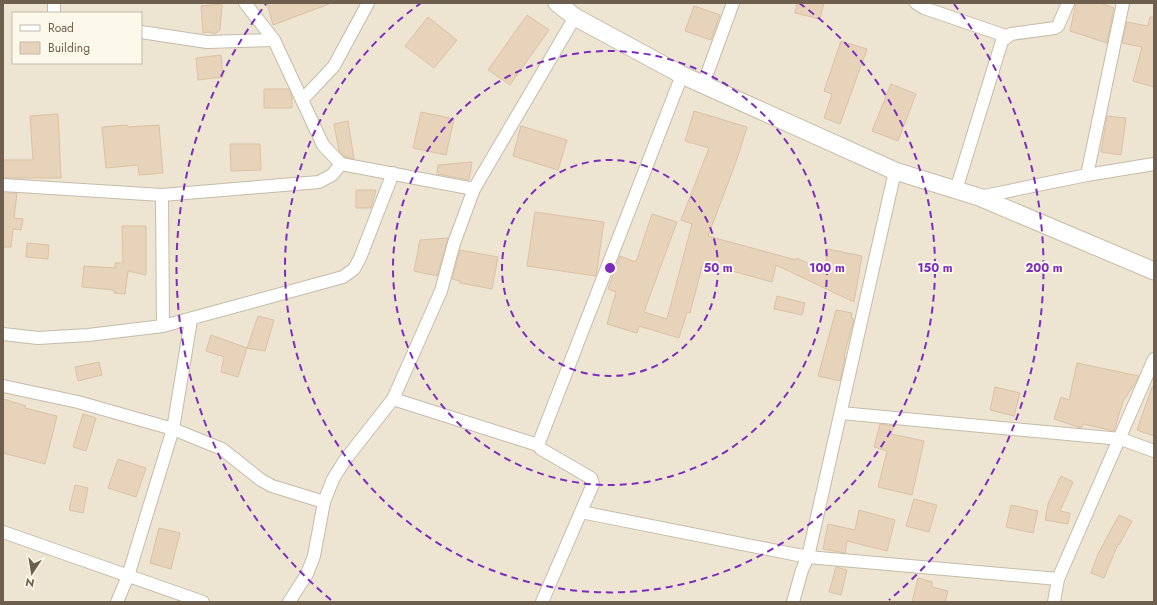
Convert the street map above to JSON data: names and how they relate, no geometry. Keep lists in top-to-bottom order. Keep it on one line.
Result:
{"legend":["Road","Building"],"north":"bottom","rings":["50 m","100 m","150 m","200 m"]}
